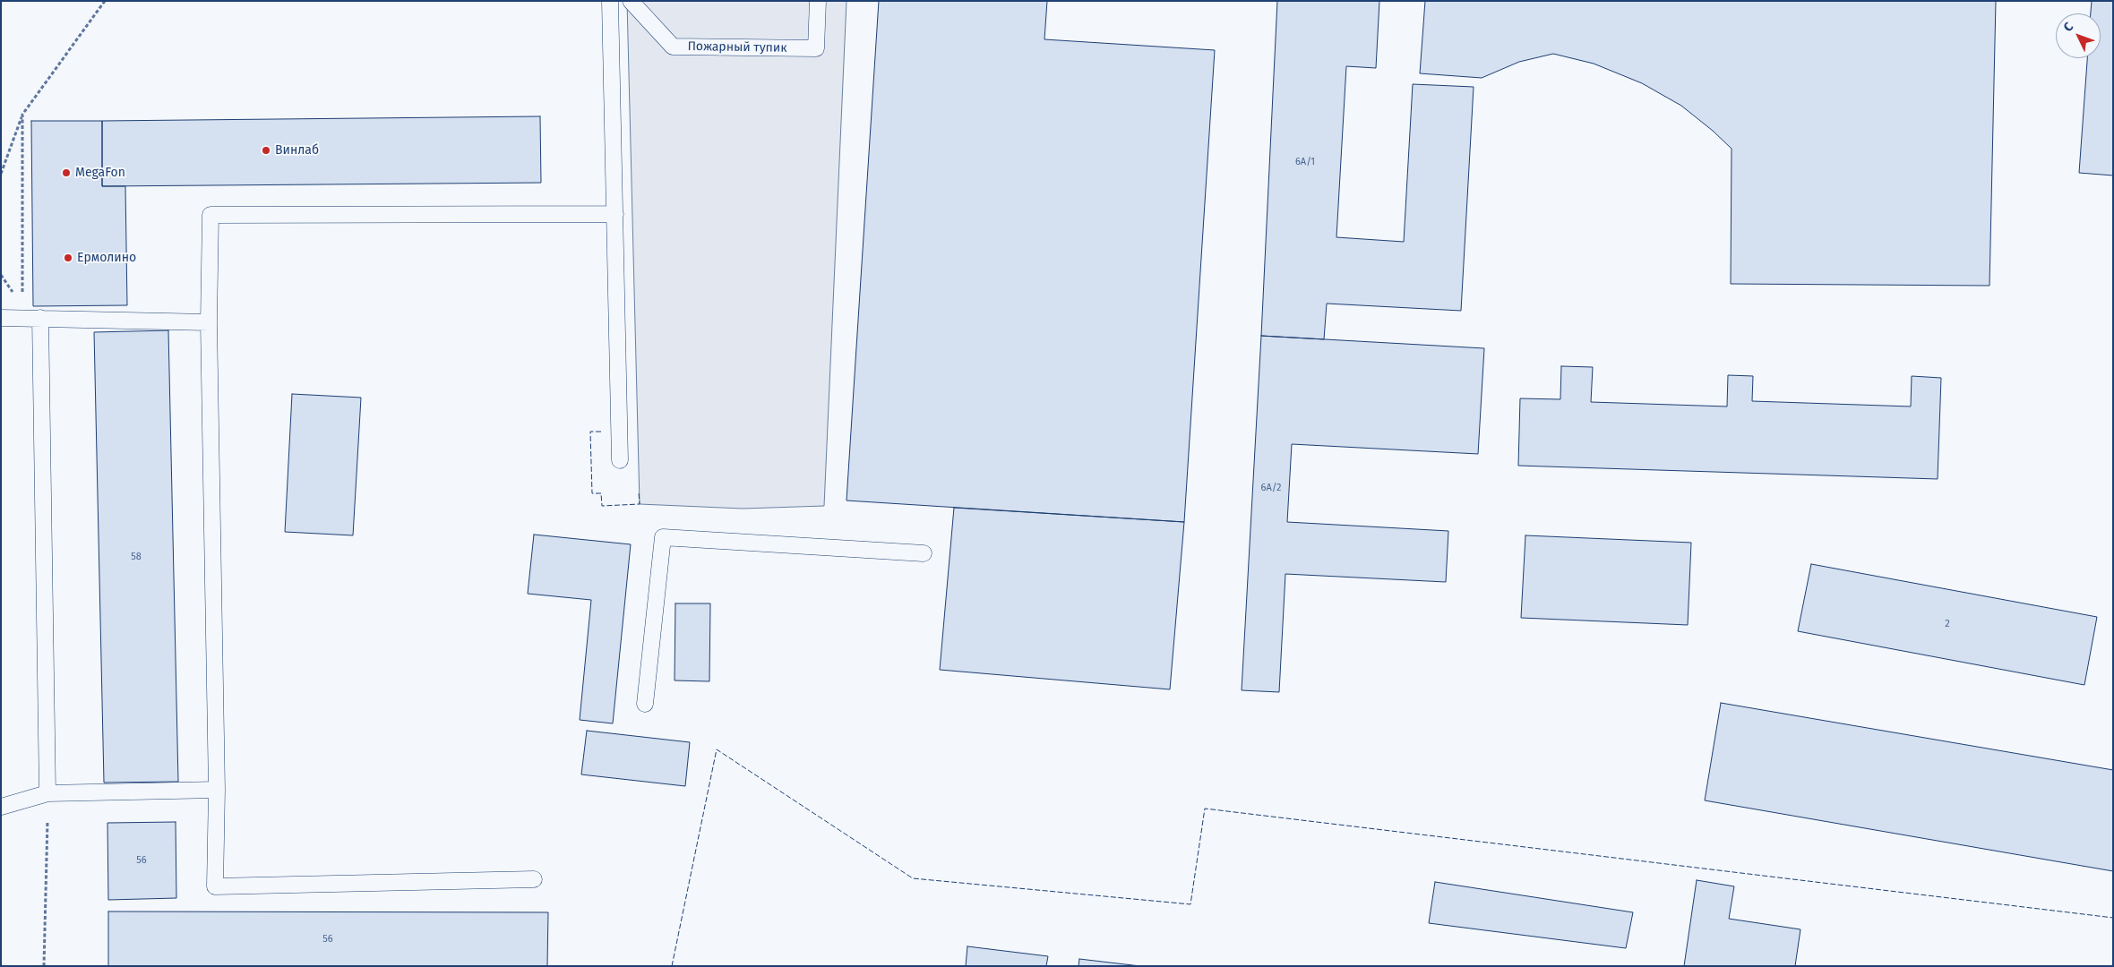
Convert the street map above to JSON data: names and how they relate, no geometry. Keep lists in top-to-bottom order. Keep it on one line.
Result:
{"streets":{"lane":["Пожарный тупик"]},"places":["Винлаб","MegaFon","Ермолино"],"house_numbers":["6А/1","6А/2","58","2","56","56"],"north":"top left"}
